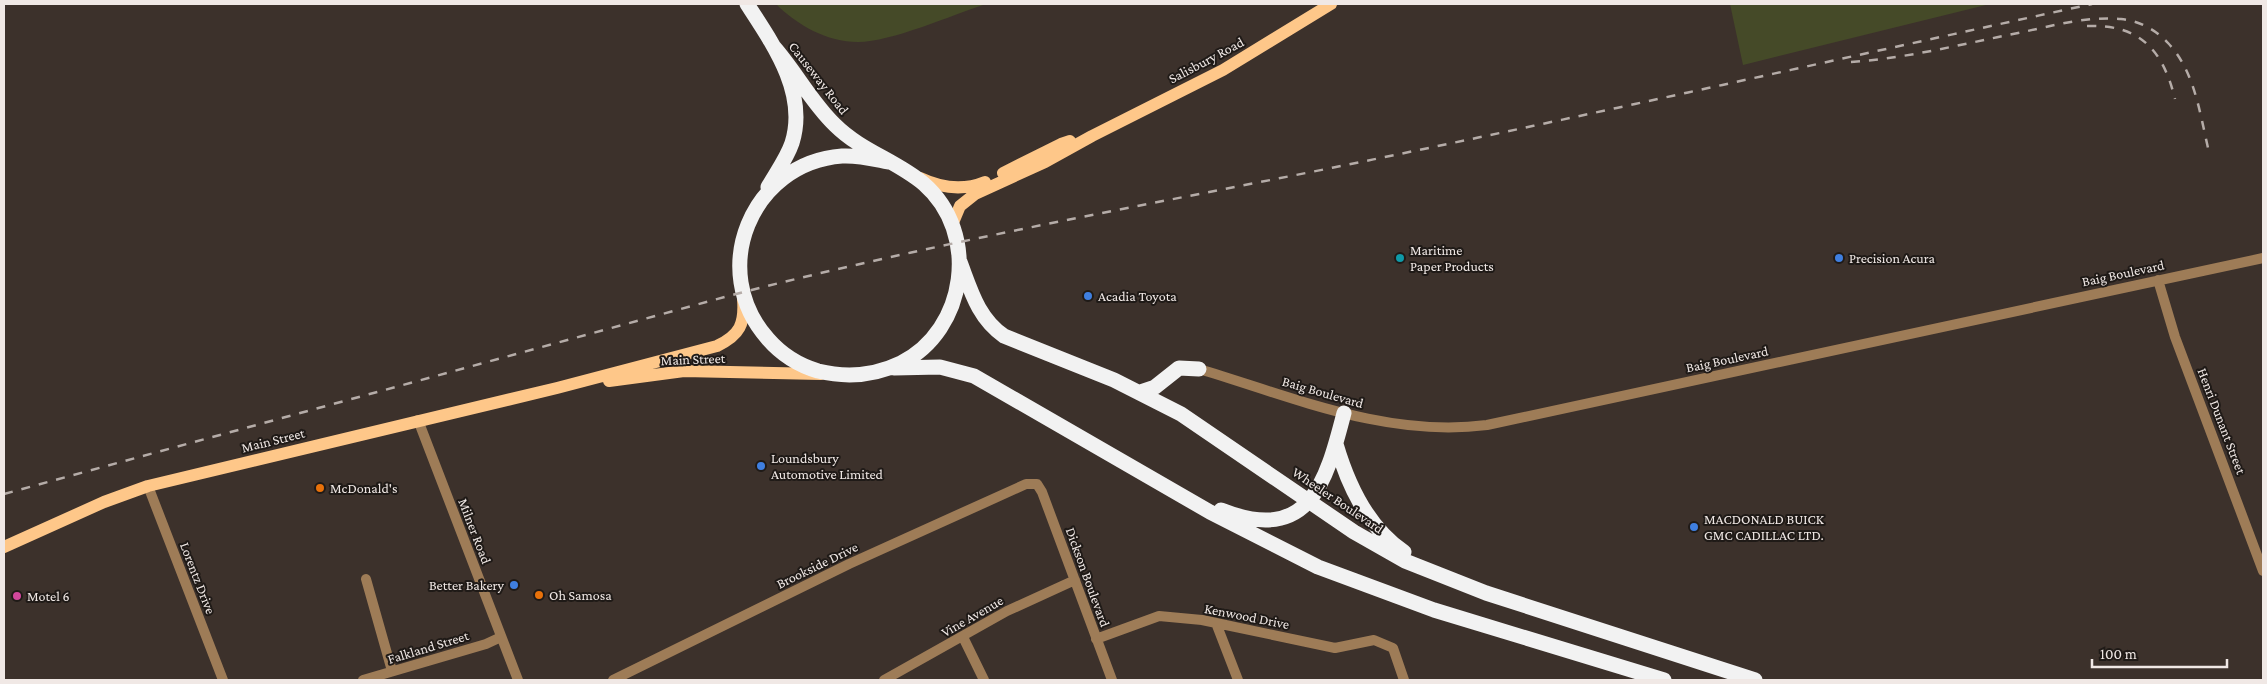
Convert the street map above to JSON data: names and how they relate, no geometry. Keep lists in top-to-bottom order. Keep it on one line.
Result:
{"streets":{"highway":["Causeway Road","Wheeler Boulevard"],"main road":["Salisbury Road","Main Street"],"street":["Baig Boulevard","Henri Dunant Street","Milner Road","Brookside Drive","Dickson Boulevard","Lorentz Drive","Vine Avenue","Kenwood Drive","Falkland Street"]},"crossings":[["Baig Boulevard","Henri Dunant Street"],["Main Street","Milner Road"],["Main Street","Lorentz Drive"],["Milner Road","Falkland Street"],["Brookside Drive","Dickson Boulevard"],["Dickson Boulevard","Vine Avenue"],["Dickson Boulevard","Kenwood Drive"]],"places":["Maritime Paper Products","Precision Acura","Acadia Toyota","Loundsbury Automotive Limited","McDonald's","MACDONALD BUICK GMC CADILLAC LTD.","Better Bakery","Oh Samosa","Motel 6"],"scale_bar":"100 m"}
